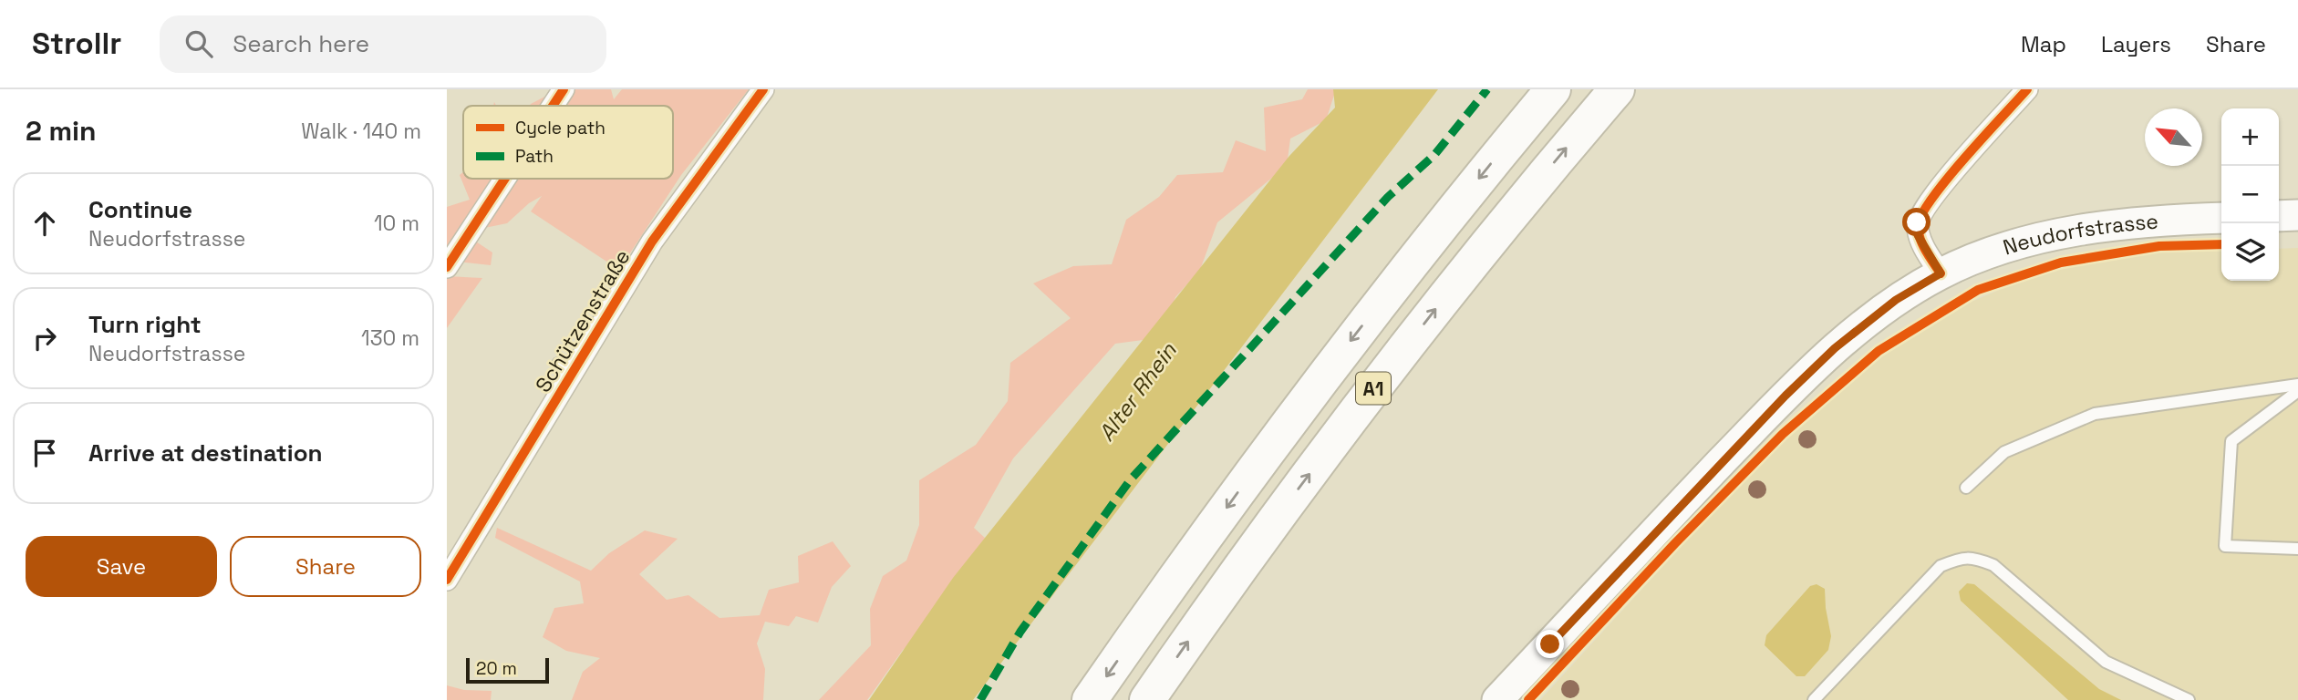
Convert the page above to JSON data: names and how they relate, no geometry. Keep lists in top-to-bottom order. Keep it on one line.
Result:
{"streets":{"highway":["A1"],"main road":["Neudorfstrasse"],"street":["Schützenstraße"]},"water":["Alter Rhein"],"legend":["Cycle path","Path"],"scale_bar":"20 m","north":"top left","page":{"header":"Strollr","search":"Search here","nav":["Map","Layers","Share"],"heading":["2 min","Walk · 140 m"],"map_buttons":["+","−"],"list":[["Continue","Neudorfstrasse","10 m"],["Turn right","Neudorfstrasse","130 m"],"Arrive at destination"],"buttons":["Save","Share"],"scale":"20 m"}}
